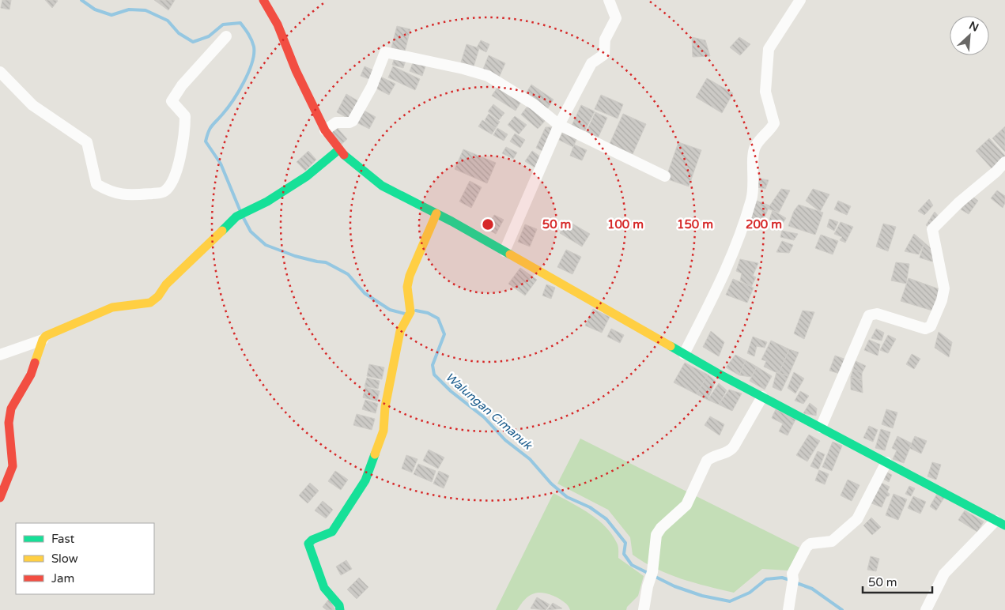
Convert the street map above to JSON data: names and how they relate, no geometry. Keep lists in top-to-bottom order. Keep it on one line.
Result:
{"water":["Walungan Cimanuk"],"legend":["Fast","Slow","Jam"],"scale_bar":"50 m","north":"top right","rings":["50 m","100 m","150 m","200 m"]}
